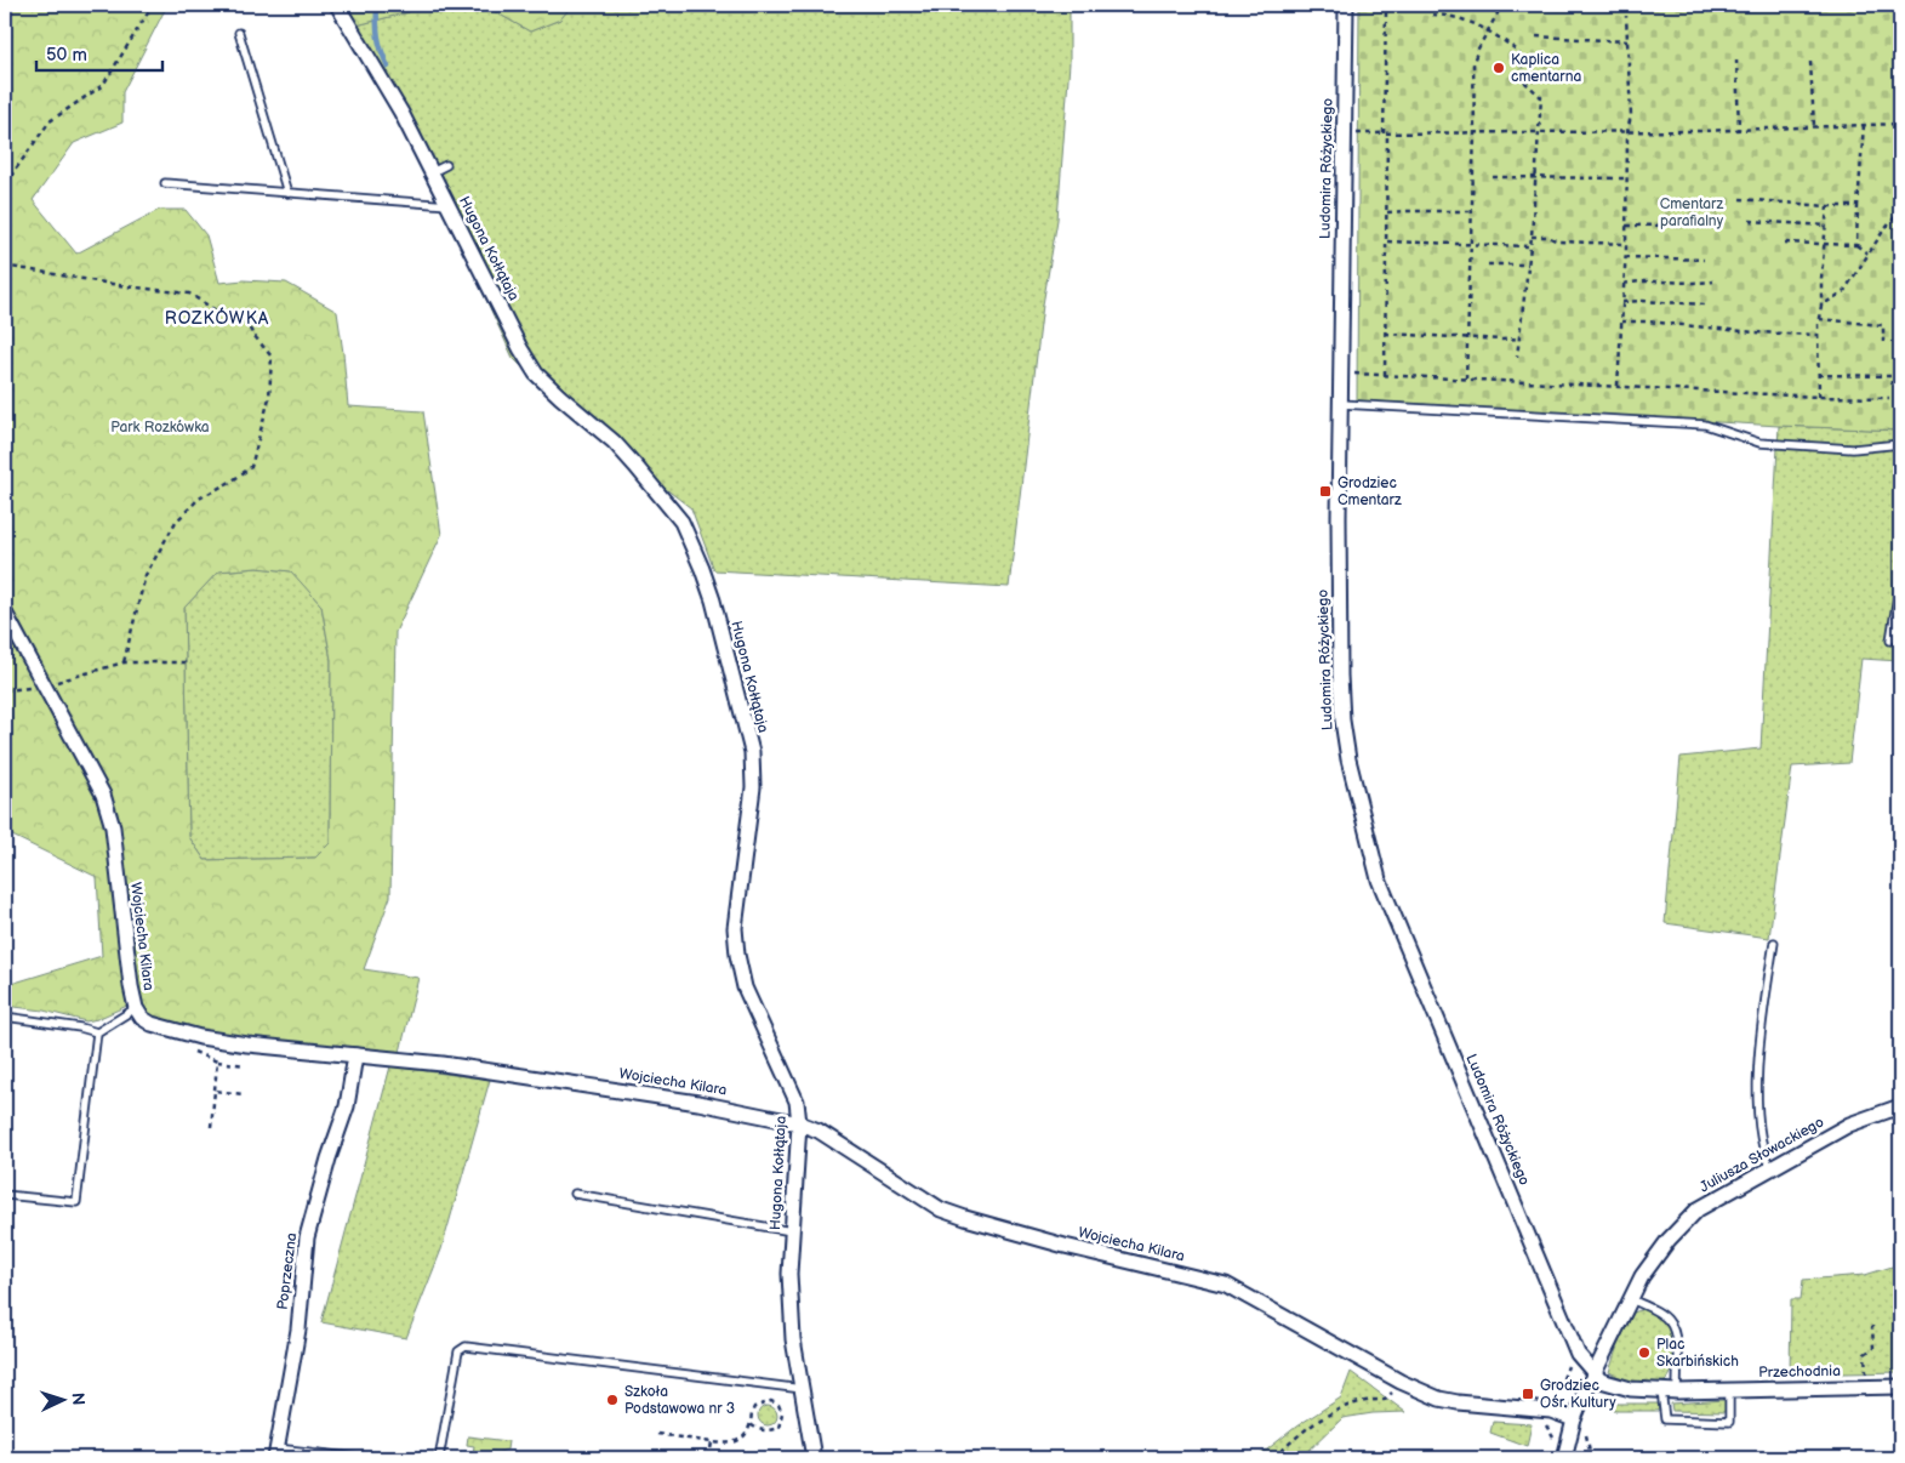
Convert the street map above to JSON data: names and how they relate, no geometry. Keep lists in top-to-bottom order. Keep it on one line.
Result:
{"streets":{"street":["Ludomira Różyckiego","Hugona Kołłątaja","Wojciecha Kilara","Juliusza Słowackiego","Poprzeczna","Przechodnia"]},"crossings":[["Ludomira Różyckiego","Juliusza Słowackiego"],["Ludomira Różyckiego","Przechodnia"],["Hugona Kołłątaja","Wojciecha Kilara"],["Wojciecha Kilara","Juliusza Słowackiego"],["Wojciecha Kilara","Poprzeczna"],["Juliusza Słowackiego","Przechodnia"]],"districts":["ROZKÓWKA"],"parks":["Cmentarz parafialny","Park Rozkówka"],"places":{"other":["Kaplica cmentarna","Plac Skarbińskich","Szkoła Podstawowa nr 3"],"transit":["Grodziec Cmentarz","Grodziec Ośr. Kultury"]},"scale_bar":"50 m","north":"right"}
